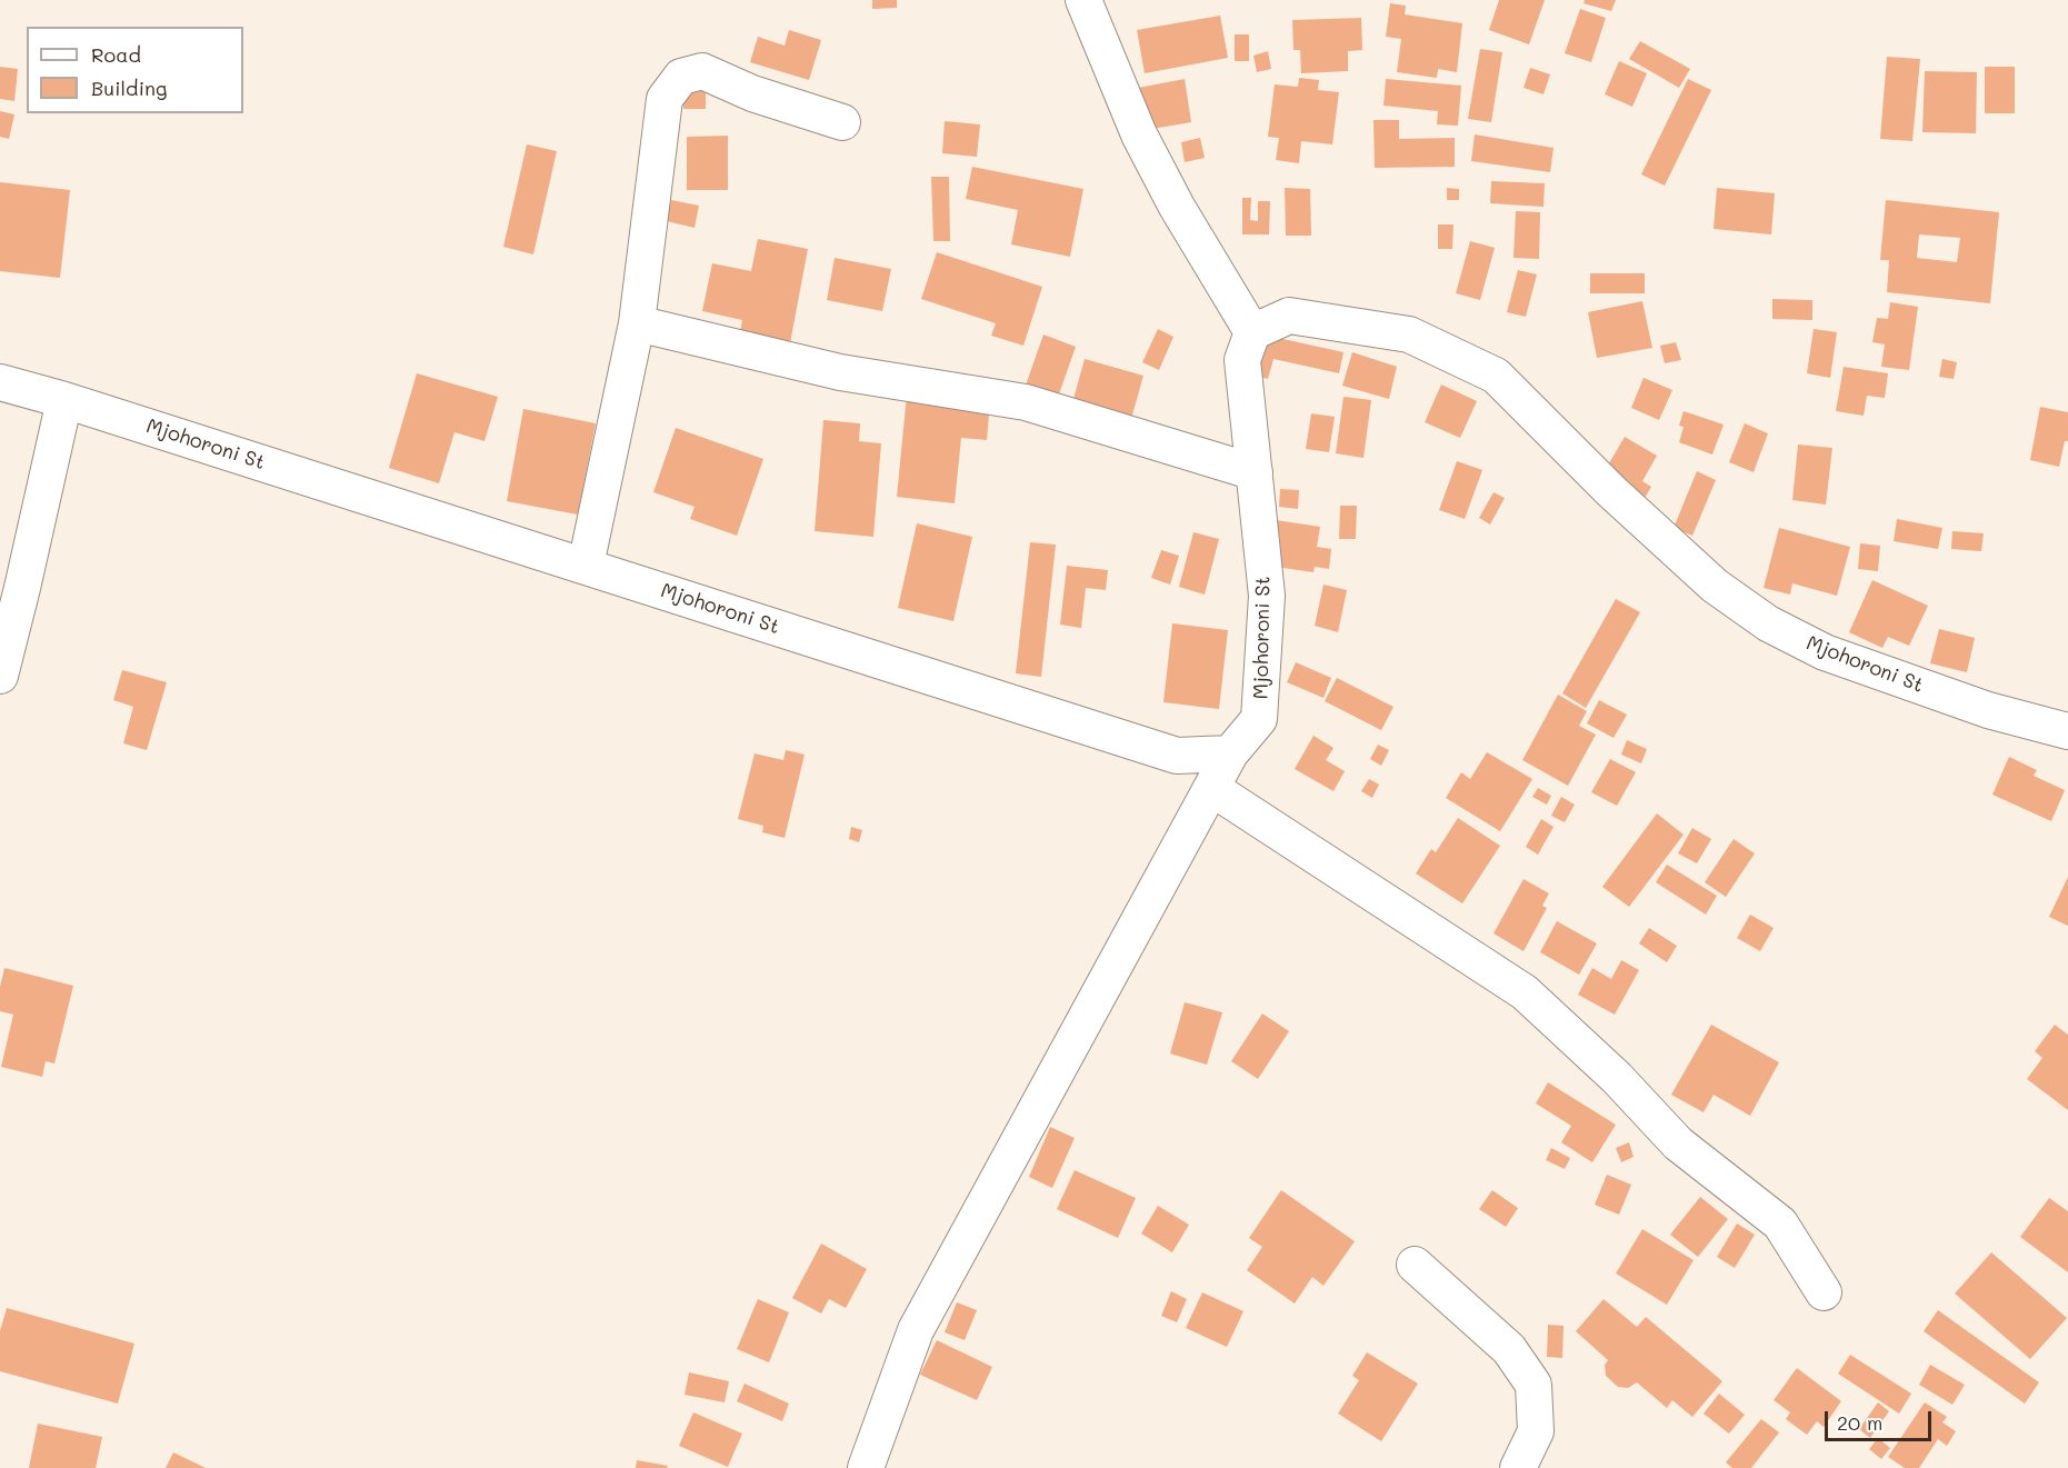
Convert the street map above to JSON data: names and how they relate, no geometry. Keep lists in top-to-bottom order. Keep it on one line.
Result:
{"streets":{"street":["Mjohoroni St"]},"legend":["Road","Building"],"scale_bar":"20 m"}
